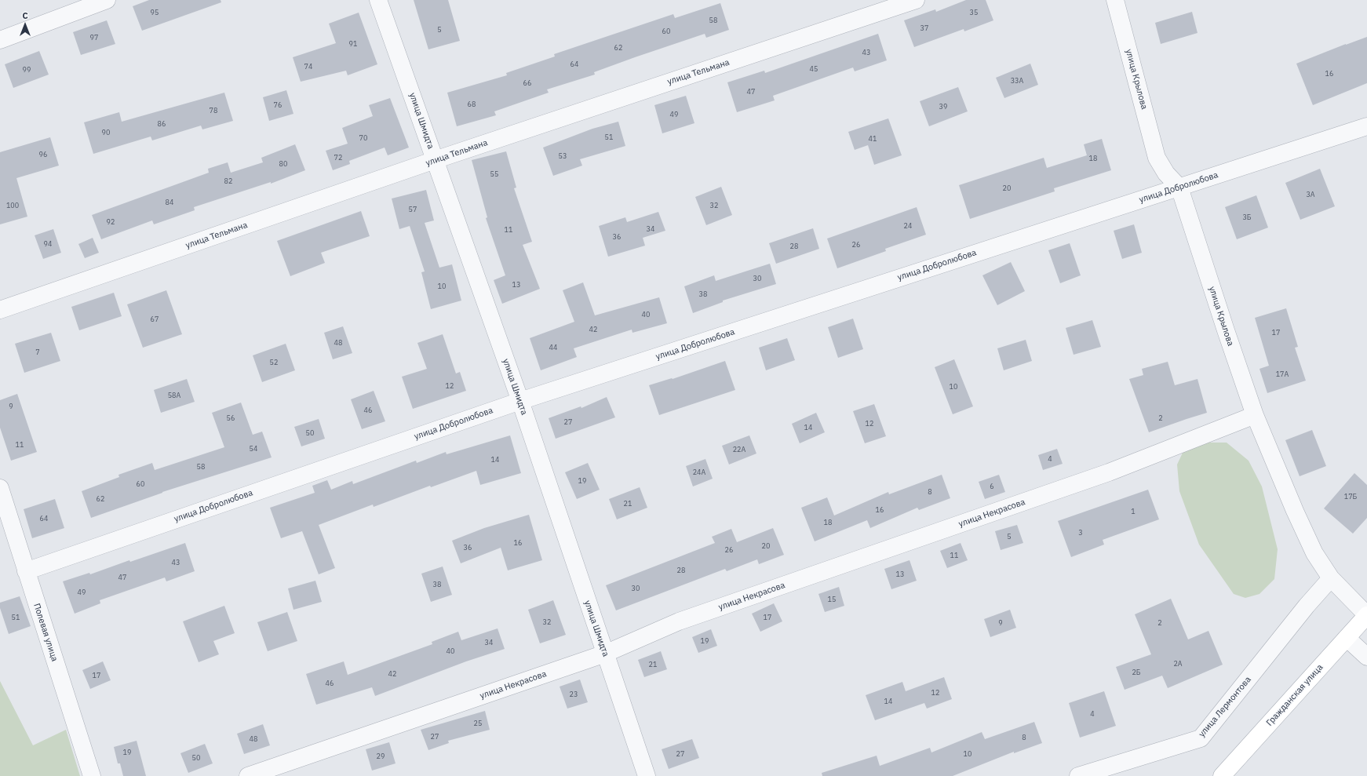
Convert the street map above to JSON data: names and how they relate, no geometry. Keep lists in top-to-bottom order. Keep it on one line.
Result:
{"streets":{"main road":["Гражданская улица"],"street":["улица Тельмана","улица Крылова","улица Шмидта","улица Добролюбова","улица Некрасова","Полевая улица","улица Лермонтова"]},"crossings":[["улица Тельмана","улица Шмидта"],["улица Крылова","улица Добролюбова"],["улица Крылова","улица Некрасова"],["улица Крылова","Гражданская улица"],["улица Крылова","улица Лермонтова"],["улица Шмидта","улица Добролюбова"],["улица Шмидта","улица Некрасова"],["улица Добролюбова","Полевая улица"]],"house_numbers":["95","35","58","37","5","60","97","91","62","43","64","74","45","99","16","33А","66","47","68","76","39","78","49","86","90","51","70","41","96","53","72","18","80","55","82","20","3А","84","100","32","57","3Б","92","24","34","11","36","94","26","28","30","13","10","38","40","67","42","17","48","44","7","52","17А","12","10","58А","9","46","56","2","27","12","14","50","11","54","22А","4","14","58","24А","19","60","6","8","17Б","62","21","16","1","64","18","3","5","16","20","36","26","11","43","28","13","47","38","30","49","15","51","17","32","9","2","19","34","40","2А","21","2Б","42","17","46","12","23","14","4","25","27","8","48","19","27","10","29","50"],"north":"top"}
